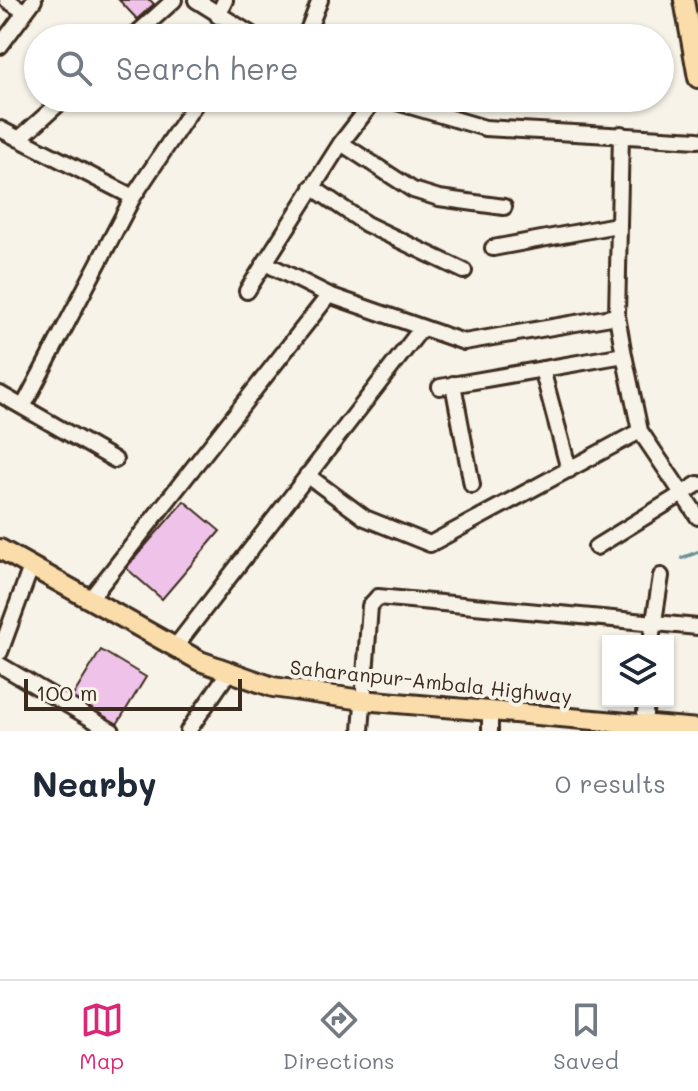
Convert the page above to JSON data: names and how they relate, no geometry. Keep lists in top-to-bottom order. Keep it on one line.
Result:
{"streets":{"main road":["Saharanpur-Ambala Highway"]},"scale_bar":"100 m","page":{"search":"Search here","scale":"100 m","heading":["Nearby","0 results"],"nav":["Map","Directions","Saved"]}}
